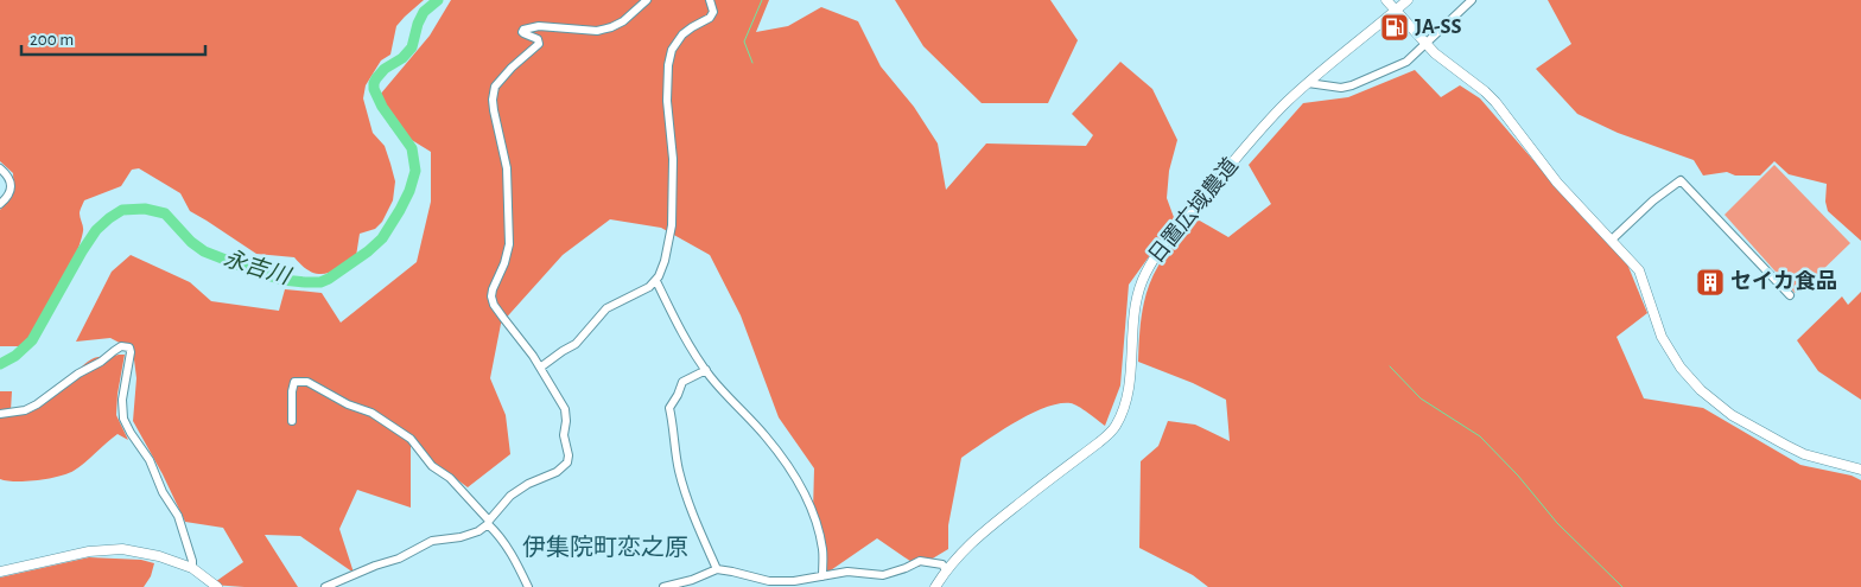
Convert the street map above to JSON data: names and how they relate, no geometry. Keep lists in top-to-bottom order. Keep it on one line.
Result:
{"streets":{"street":["日置広域農道"]},"districts":["伊集院町恋之原"],"water":["永吉川"],"places":{"fuel station":["JA-SS"],"building":["セイカ食品"]},"scale_bar":"200 m"}
